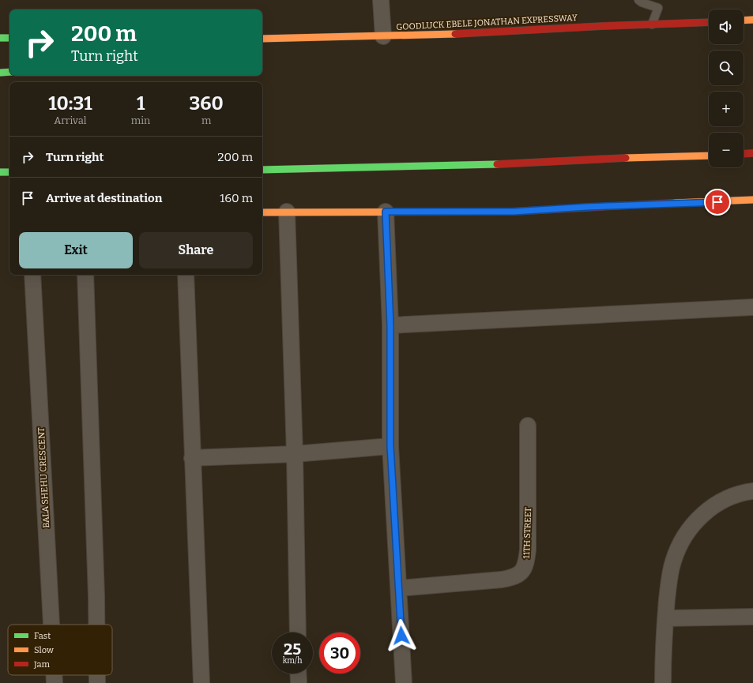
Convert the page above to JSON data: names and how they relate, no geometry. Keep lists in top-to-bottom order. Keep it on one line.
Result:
{"streets":{"main road":["GOODLUCK EBELE JONATHAN EXPRESSWAY"],"street":["BALA SHEHU CRESCENT","11TH STREET"]},"legend":["Fast","Slow","Jam"],"page":{"map_buttons":["+","−"],"turn":["200 m","Turn right"],"eta":["10:31","Arrival","1","min","360","m"],"list":[{"name":"Turn right","value":"200 m"},{"name":"Arrive at destination","value":"160 m"}],"buttons":["Exit","Share"],"speed":"25 km/h","limit":"30"}}
